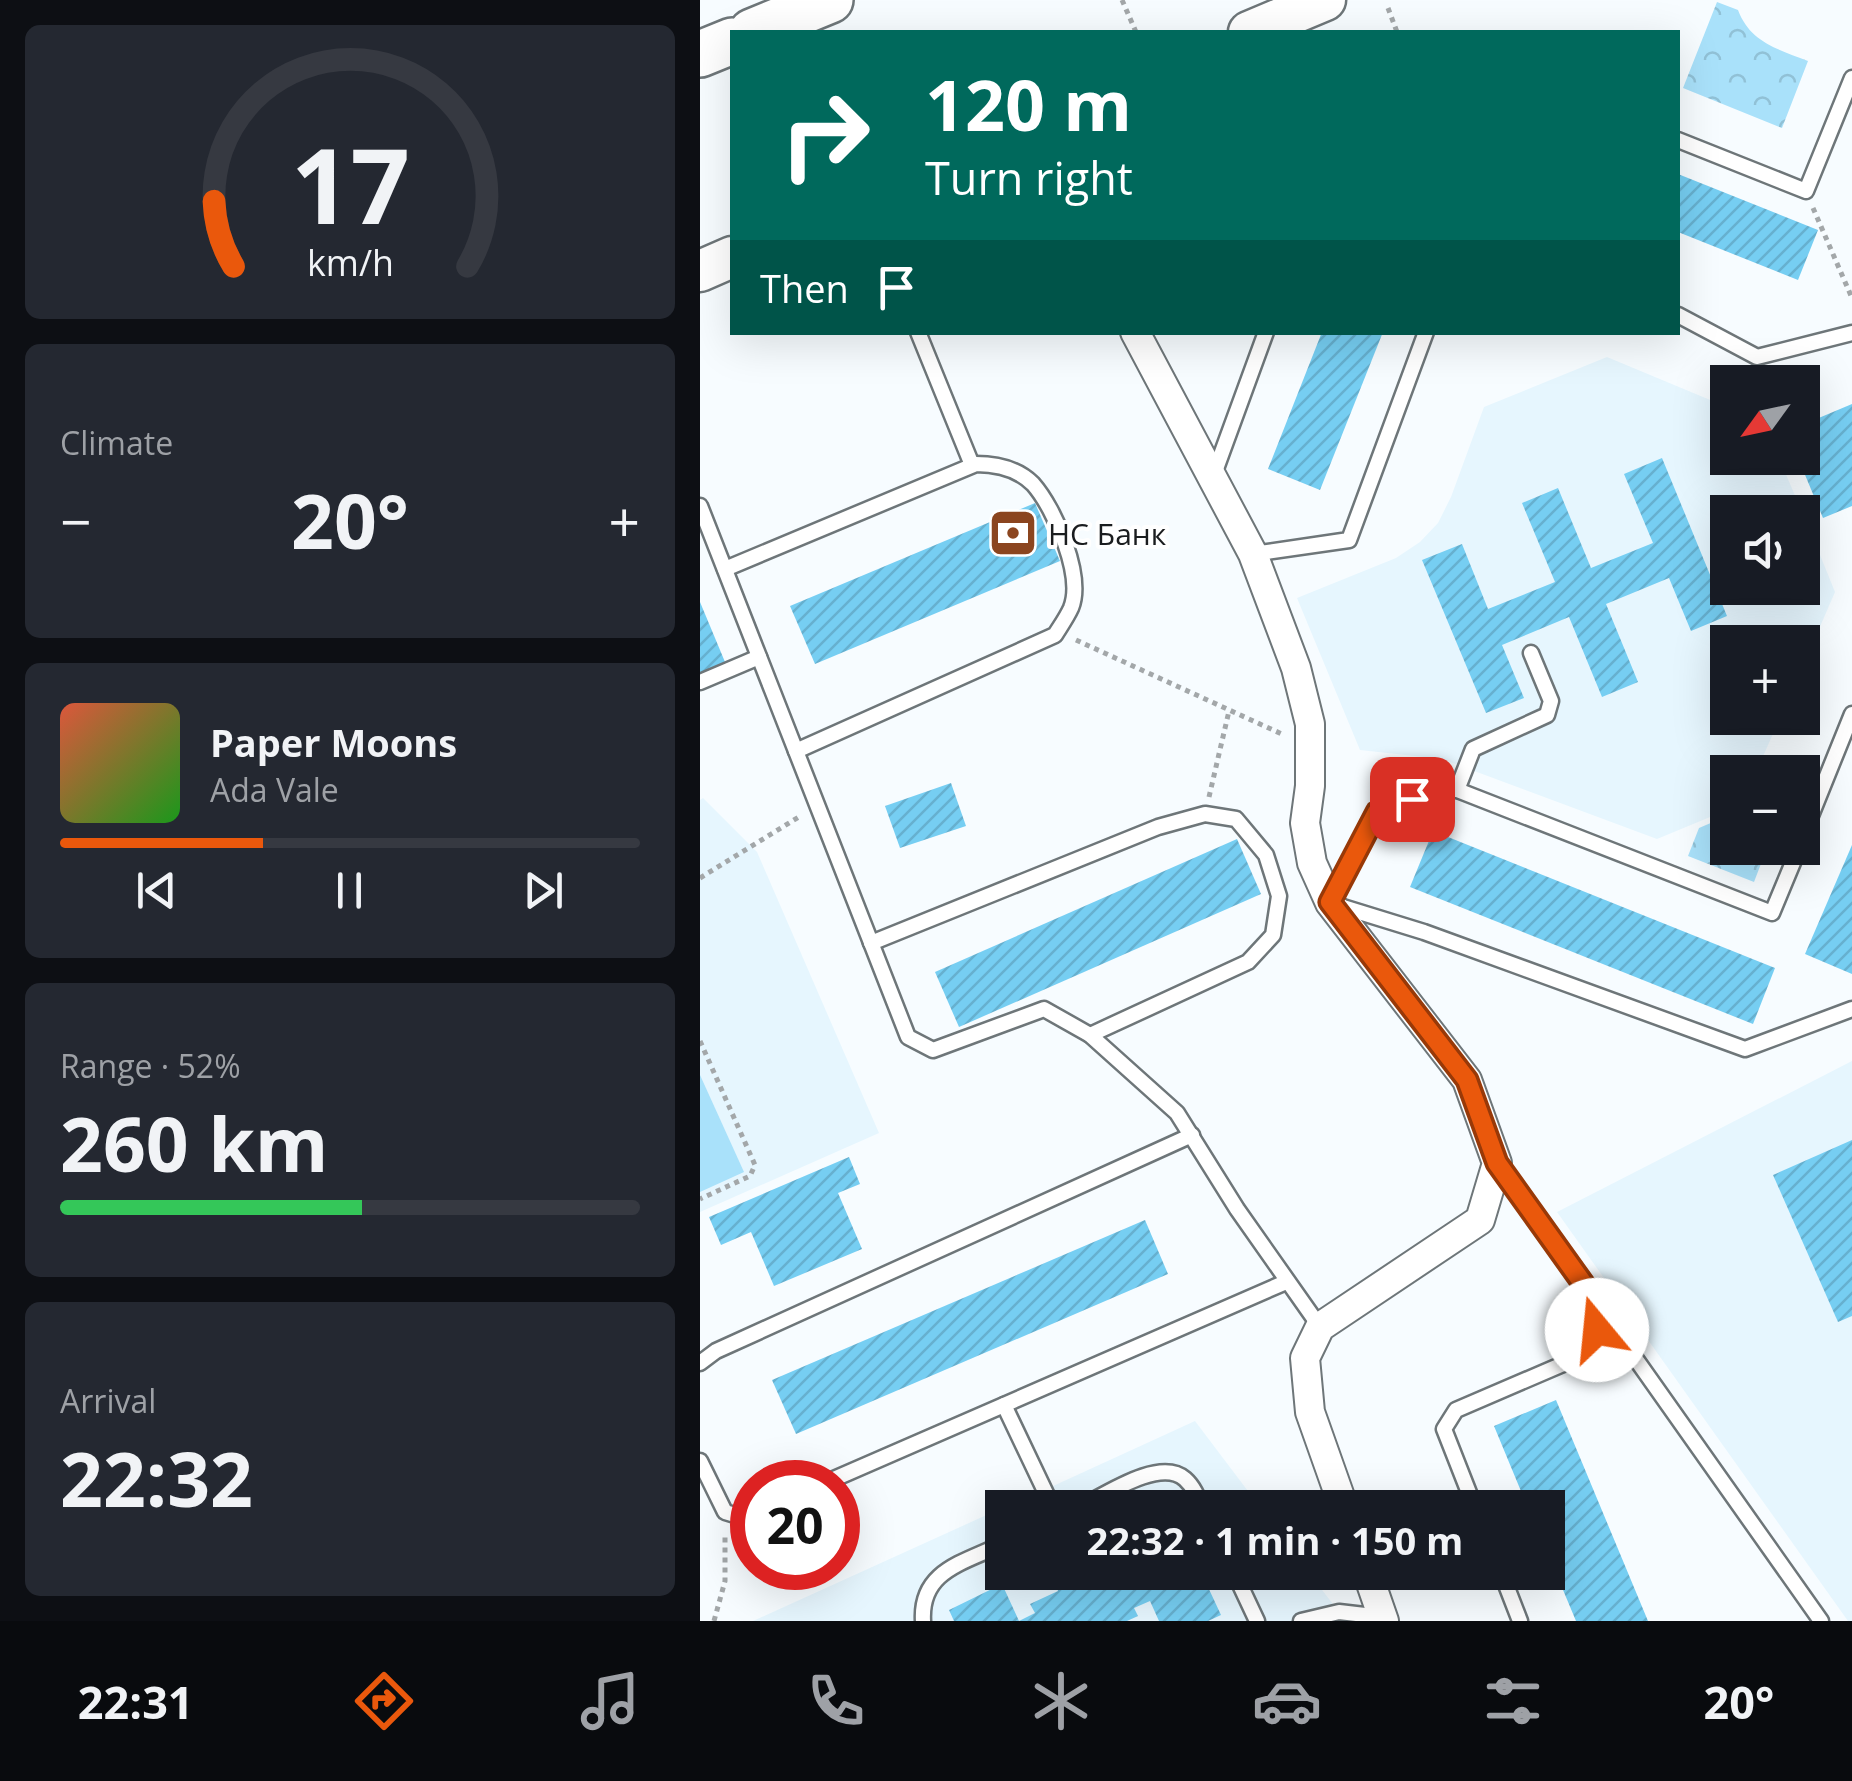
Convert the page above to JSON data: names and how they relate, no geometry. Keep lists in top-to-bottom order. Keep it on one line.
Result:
{"places":{"bank":["НС Банк"]},"north":"bottom left","page":{"turn":["120 m","Turn right"],"then":"Then","tile":["Climate",["Range · 52%","260 km"],["Arrival","22:32"]],"map_buttons":["+","−"],"heat":["−","20°","+"],"song":["Paper Moons","Ada Vale"],"limit":"20","trip":"22:32 · 1 min · 150 m","tabs":["22:31","20°"],"gauge":["17","km/h"]}}
